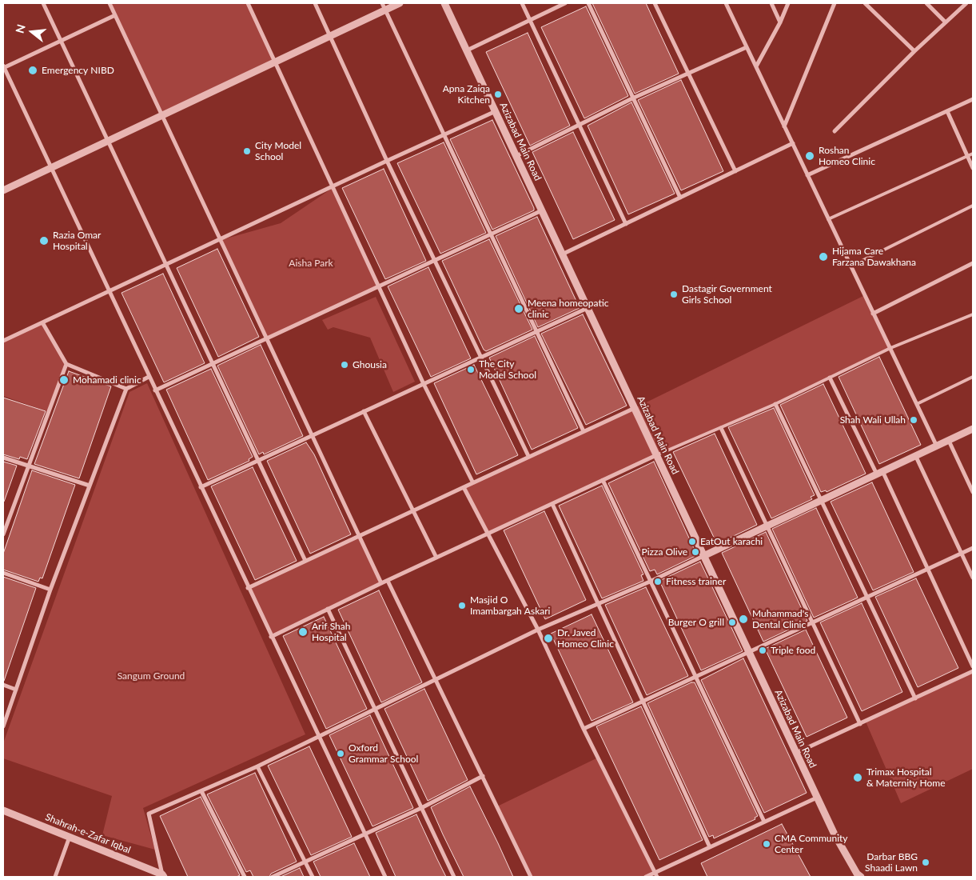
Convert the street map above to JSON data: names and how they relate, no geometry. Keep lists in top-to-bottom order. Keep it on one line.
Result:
{"streets":{"street":["Azizabad Main Road","Shahrah-e-Zafar Iqbal"]},"parks":["Aisha Park","Sangum Ground"],"places":["Emergency NIBD","Apna Zaiqa Kitchen","City Model School","Roshan Homeo Clinic","Razia Omar Hospital","Hijama Care Farzana Dawakhana","Dastagir Government Girls School","Meena homeopatic clinic","Ghousia","The City Model School","Mohamadi clinic","Shah Wali Ullah","EatOut karachi","Pizza Olive","Fitness trainer","Masjid O Imambargah Askari","Muhammad's Dental Clinic","Burger O grill","Arif Shah Hospital","Dr. Javed Homeo Clinic","Triple food","Oxford Grammar School","Trimax Hospital & Maternity Home","CMA Community Center","Darbar BBG Shaadi Lawn"],"north":"left"}
